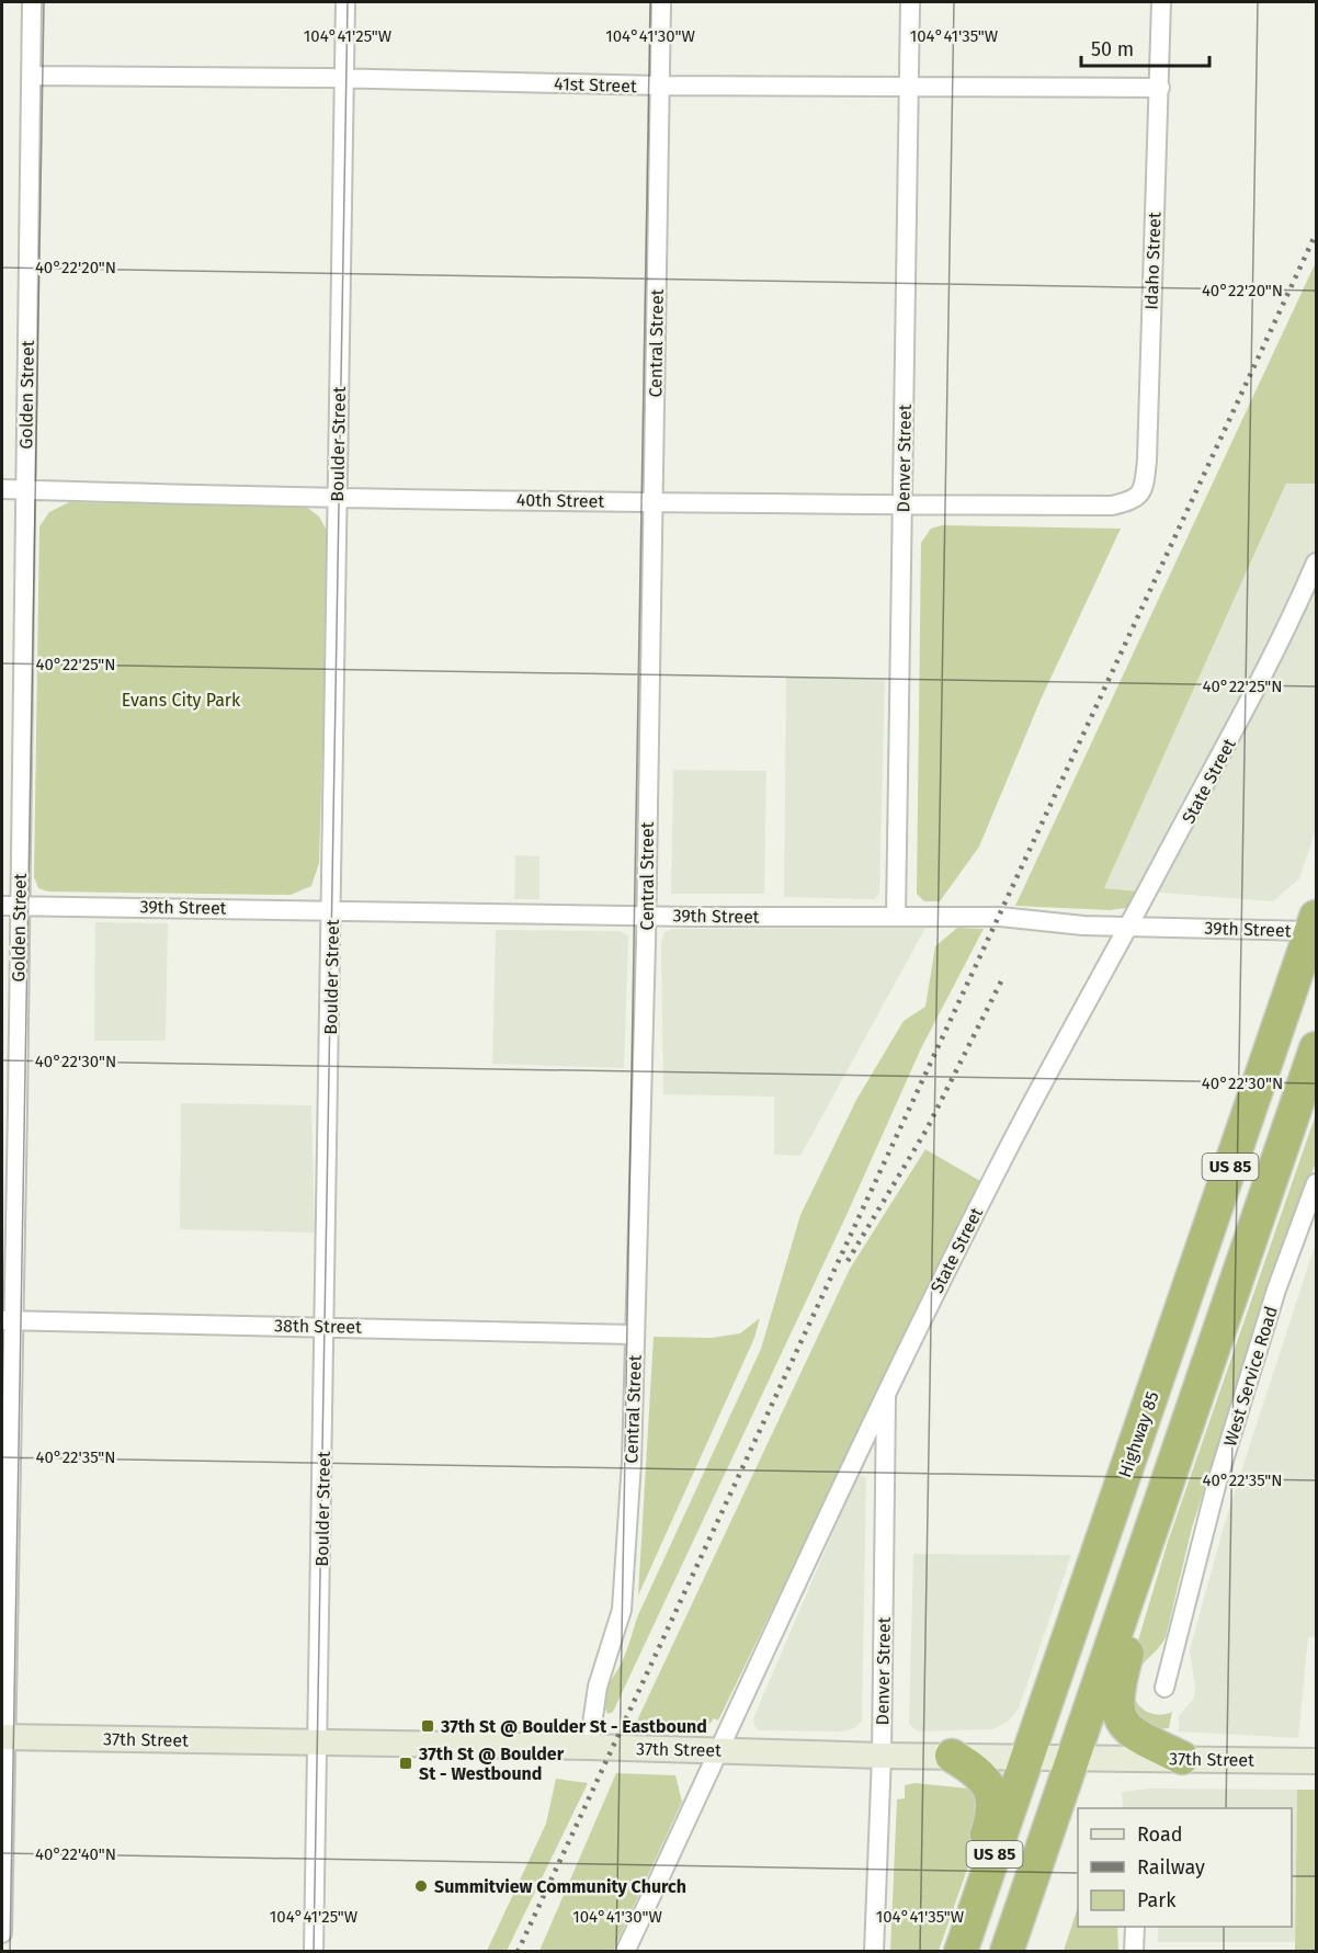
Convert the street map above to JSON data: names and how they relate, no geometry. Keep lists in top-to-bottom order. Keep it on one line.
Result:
{"streets":{"highway":["US 85","Highway 85"],"main road":["37th Street"],"street":["41st Street","Idaho Street","Central Street","Golden Street","Boulder Street","Denver Street","40th Street","State Street","39th Street","38th Street","West Service Road"]},"crossings":[["41st Street","Idaho Street"],["41st Street","Central Street"],["41st Street","Golden Street"],["41st Street","Boulder Street"],["41st Street","Denver Street"],["Idaho Street","40th Street"],["Central Street","40th Street"],["Central Street","39th Street"],["Central Street","38th Street"],["Central Street","37th Street"],["Golden Street","40th Street"],["Golden Street","39th Street"],["Golden Street","38th Street"],["Golden Street","37th Street"],["Boulder Street","40th Street"],["Boulder Street","39th Street"],["Boulder Street","38th Street"],["Boulder Street","37th Street"],["Denver Street","40th Street"],["Denver Street","State Street"],["Denver Street","39th Street"],["Denver Street","37th Street"],["State Street","39th Street"],["State Street","37th Street"],["39th Street","Highway 85"],["US 85","37th Street"],["Highway 85","37th Street"]],"parks":["Evans City Park"],"places":{"transit":["37th St @ Boulder St - Eastbound","37th St @ Boulder St - Westbound"],"other":["Summitview Community Church"]},"legend":["Road","Railway","Park"],"scale_bar":"50 m","coordinates":["104°41'25\"W","104°41'30\"W","104°41'35\"W","40°22'20\"N","40°22'25\"N","40°22'30\"N","40°22'35\"N","40°22'40\"N"]}
